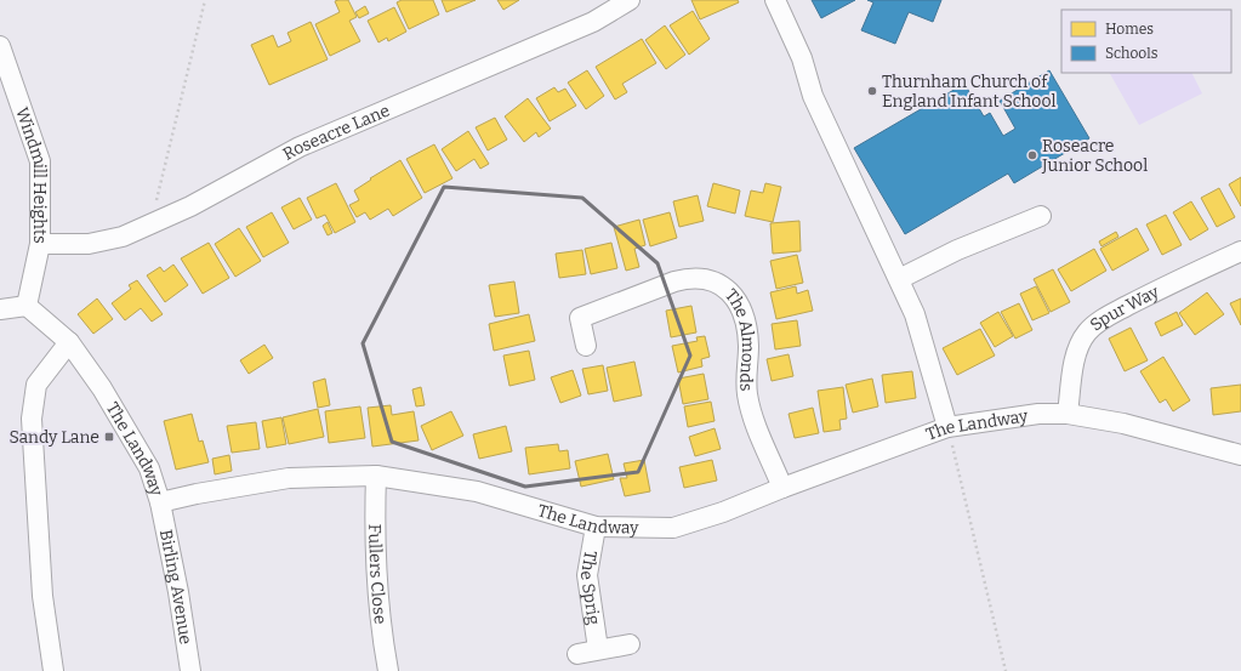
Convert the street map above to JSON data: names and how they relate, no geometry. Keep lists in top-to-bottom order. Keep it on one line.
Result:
{"streets":{"street":["Roseacre Lane","Windmill Heights","Spur Way","The Almonds","The Landway","Fullers Close","Birling Avenue","The Sprig"]},"crossings":[["Roseacre Lane","Windmill Heights"],["Windmill Heights","The Landway"],["Spur Way","The Landway"],["The Almonds","The Landway"],["The Landway","Fullers Close"],["The Landway","Birling Avenue"],["The Landway","The Sprig"]],"places":{"other":["Thurnham Church of England Infant School","Roseacre Junior School"],"transit":["Sandy Lane"]},"legend":["Homes","Schools"]}
